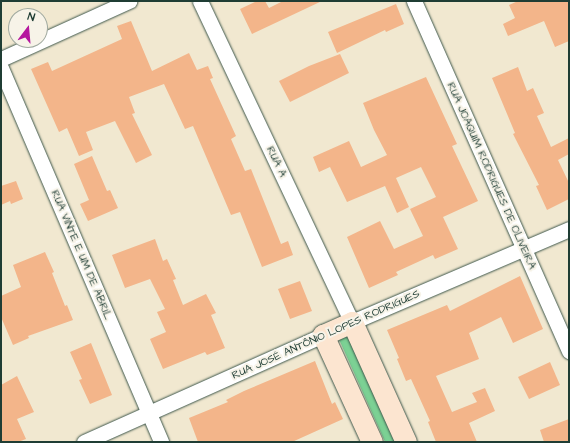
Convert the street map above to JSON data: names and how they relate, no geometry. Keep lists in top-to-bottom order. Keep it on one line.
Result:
{"streets":{"street":["RUA A","RUA JOAQUIM RODRIGUES DE OLIVEIRA","RUA VINTE E UM DE ABRIL","RUA JOSÉ ANTÔNIO LOPES RODRIGUES"]},"crossings":[["RUA A","RUA JOSÉ ANTÔNIO LOPES RODRIGUES"],["RUA JOAQUIM RODRIGUES DE OLIVEIRA","RUA JOSÉ ANTÔNIO LOPES RODRIGUES"],["RUA VINTE E UM DE ABRIL","RUA JOSÉ ANTÔNIO LOPES RODRIGUES"]],"north":"top"}
